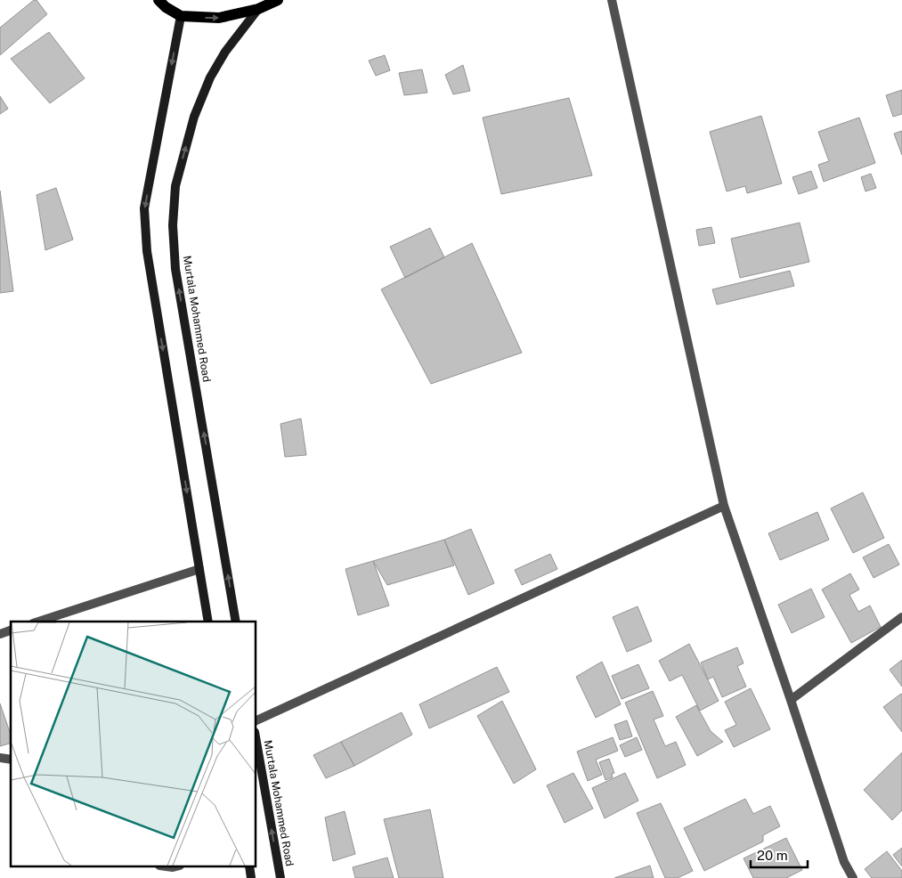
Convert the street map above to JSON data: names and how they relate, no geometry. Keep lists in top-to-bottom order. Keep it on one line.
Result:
{"streets":{"main road":["Murtala Mohammed Road"]},"scale_bar":"20 m"}
